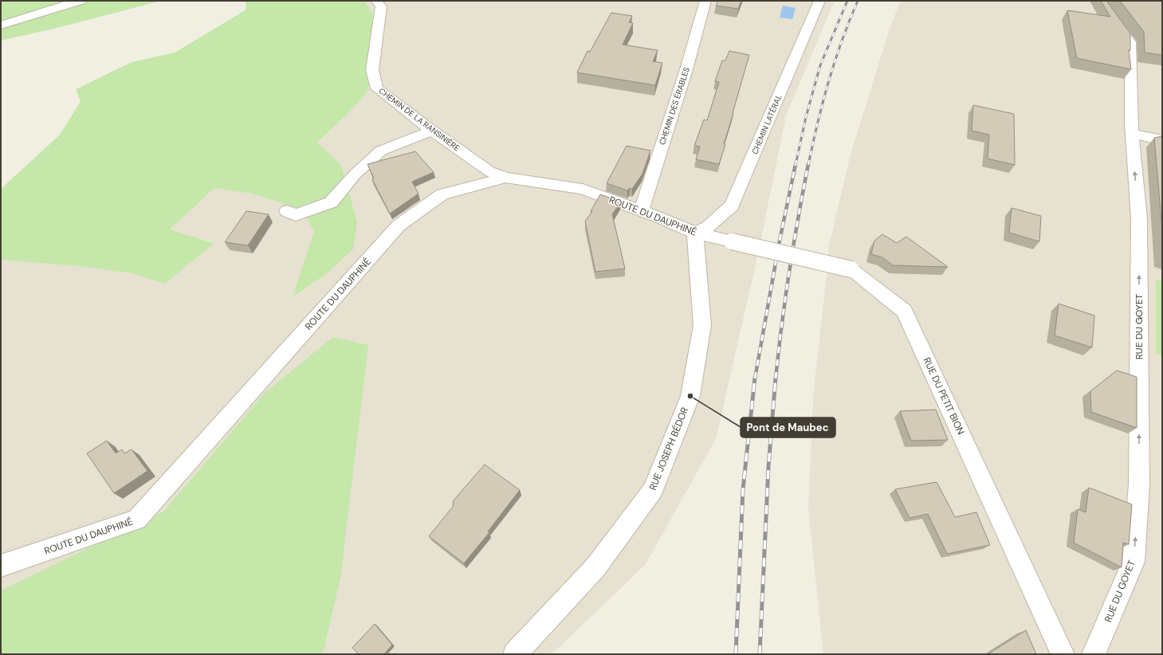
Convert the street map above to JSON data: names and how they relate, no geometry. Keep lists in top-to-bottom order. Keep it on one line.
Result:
{"streets":{"street":["CHEMIN DES ÉRABLES","CHEMIN DE LA RANSINIÈRE","CHEMIN LATÉRAL","ROUTE DU DAUPHINÉ","RUE DU GOYET","RUE DU PETIT BION","RUE JOSEPH BÉDOR"]},"crossings":[["CHEMIN DES ÉRABLES","ROUTE DU DAUPHINÉ"],["CHEMIN DE LA RANSINIÈRE","ROUTE DU DAUPHINÉ"],["CHEMIN LATÉRAL","ROUTE DU DAUPHINÉ"],["CHEMIN LATÉRAL","RUE JOSEPH BÉDOR"],["ROUTE DU DAUPHINÉ","RUE DU PETIT BION"],["ROUTE DU DAUPHINÉ","RUE JOSEPH BÉDOR"]],"one_way":["RUE DU GOYET"],"places":["Pont de Maubec"]}
